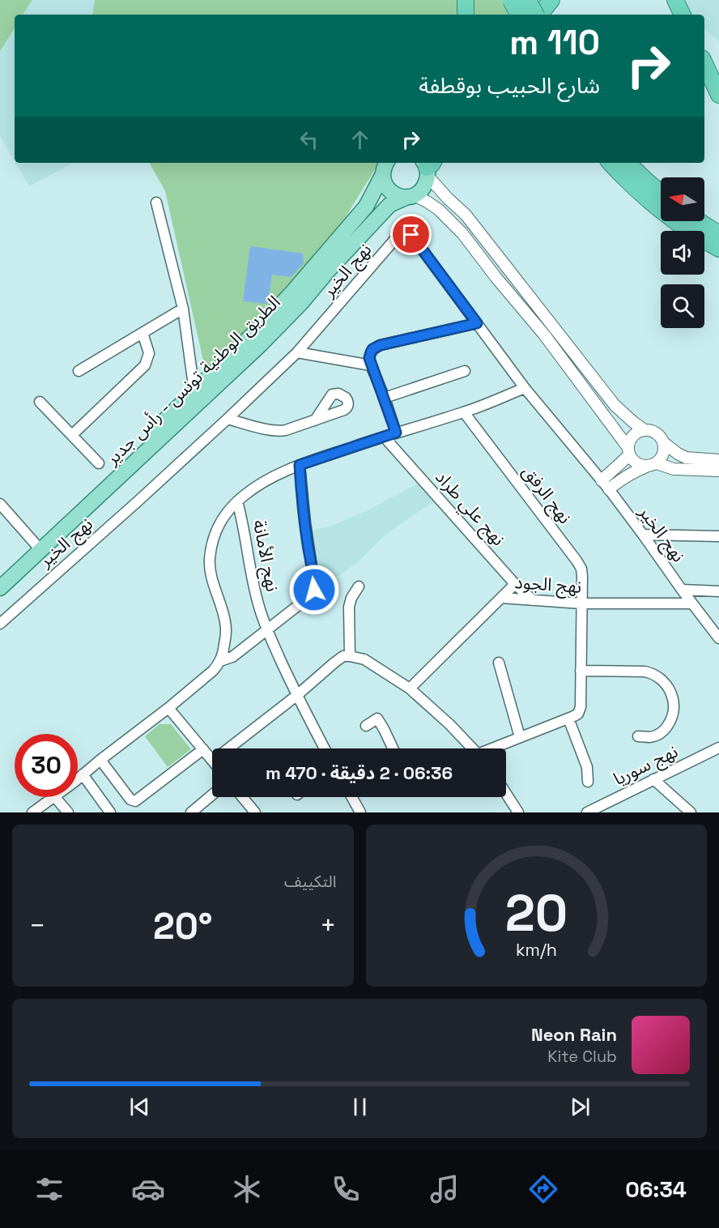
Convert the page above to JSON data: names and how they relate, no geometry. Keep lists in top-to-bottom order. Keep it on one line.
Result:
{"streets":{"main road":["الطريق الوطنية تونس - رأس جدير"],"street":["نهج الخير","نهج الرفق","نهج علي طراد","نهج الأمانة","نهج الجود","نهج سوريا"]},"crossings":[["نهج الخير","نهج الجود"],["نهج الرفق","نهج الجود"],["نهج علي طراد","نهج الجود"]],"north":"left","page":{"turn":["110 m","شارع الحبيب بوقطفة"],"limit":"30","trip":"06:36 · 2 دقيقة · 470 m","tile":"التكييف","heat":["−","20°","+"],"song":["Neon Rain","Kite Club"],"tabs":"06:34","gauge":["20","km/h"]}}
